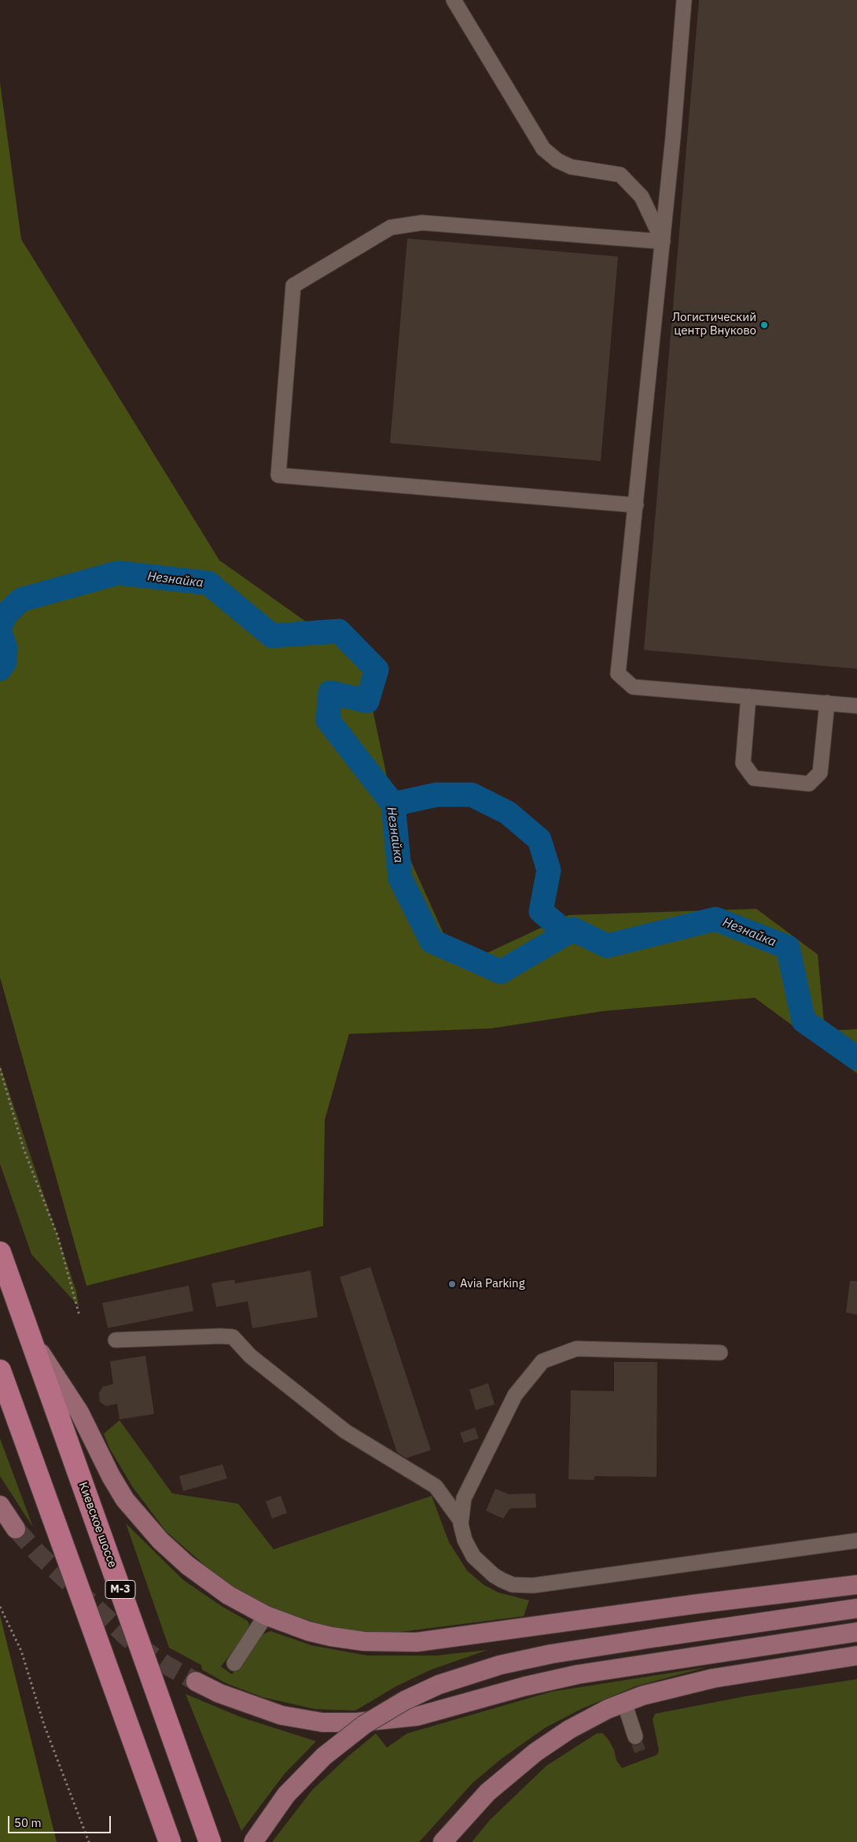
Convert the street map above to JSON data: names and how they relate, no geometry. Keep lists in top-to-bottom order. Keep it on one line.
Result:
{"streets":{"highway":["Киевское шоссе","М-3"]},"water":["Незнайка"],"places":["Логистический центр Внуково","Avia Parking"],"scale_bar":"50 m"}
